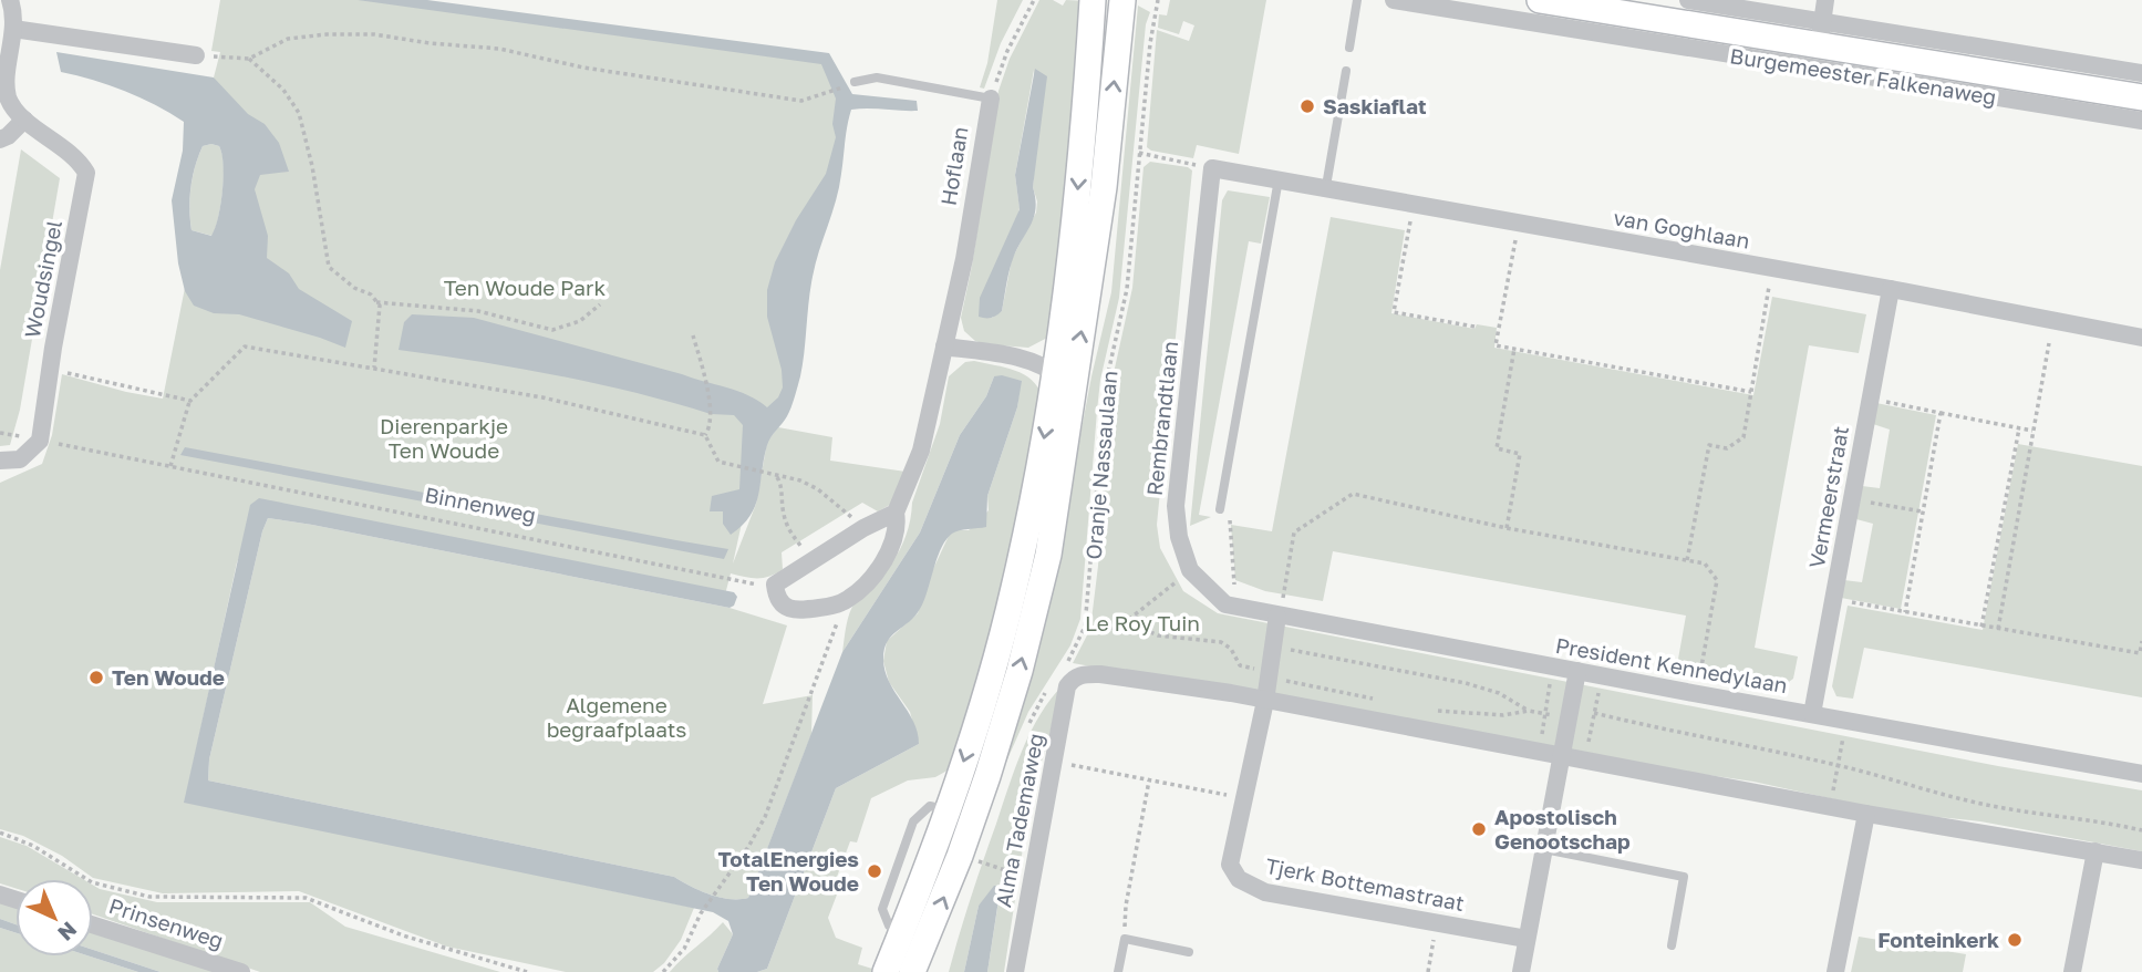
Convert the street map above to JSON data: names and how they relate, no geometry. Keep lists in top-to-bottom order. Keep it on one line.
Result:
{"streets":{"main road":["Burgemeester Falkenaweg","Oranje Nassaulaan"],"street":["Hoflaan","van Goghlaan","Woudsingel","Rembrandtlaan","Vermeerstraat","President Kennedylaan","Alma Tademaweg","Tjerk Bottemastraat","Prinsenweg"],"path":["Binnenweg"]},"crossings":[["van Goghlaan","Rembrandtlaan"],["van Goghlaan","Vermeerstraat"],["Woudsingel","Binnenweg"],["Oranje Nassaulaan","Alma Tademaweg"],["Vermeerstraat","President Kennedylaan"]],"parks":["Ten Woude Park","Dierenparkje Ten Woude","Le Roy Tuin","Algemene begraafplaats"],"places":["Saskiaflat","Ten Woude","Apostolisch Genootschap","TotalEnergies Ten Woude","Fonteinkerk"],"north":"bottom right"}
